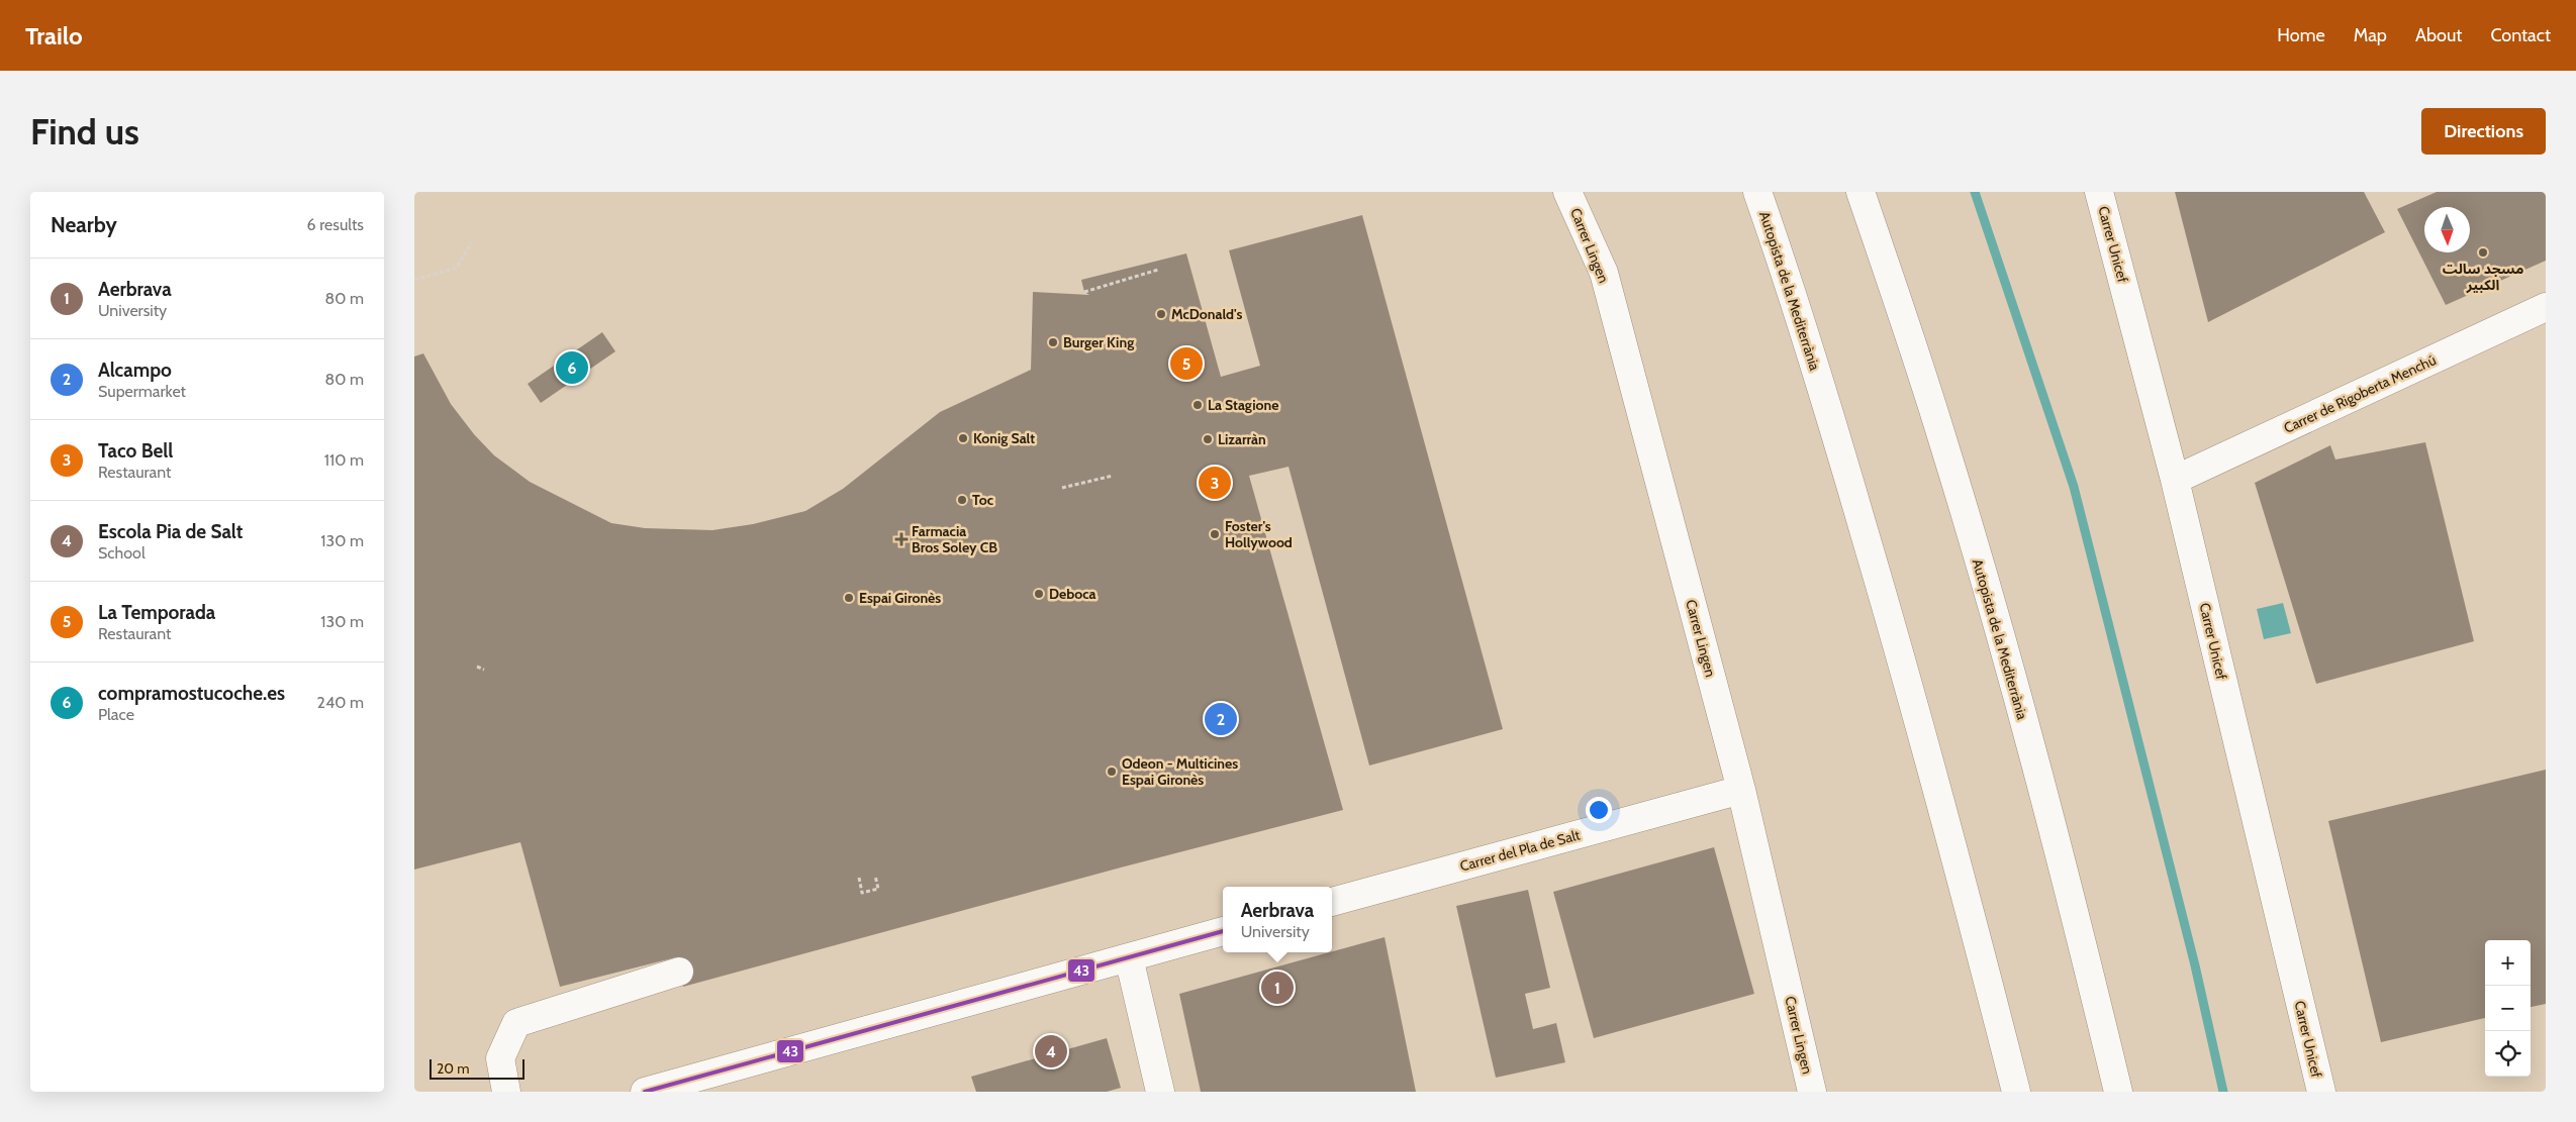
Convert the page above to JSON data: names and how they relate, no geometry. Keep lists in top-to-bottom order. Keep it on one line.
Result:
{"streets":{"main road":["Carrer Unicef","Carrer Lingen","Autopista de la Mediterrània","Carrer de Rigoberta Menchú","Carrer del Pla de Salt"]},"crossings":[["Carrer Unicef","Carrer de Rigoberta Menchú"],["Carrer Lingen","Carrer del Pla de Salt"]],"places":{"other":["مسجد سالت الكبير","McDonald's","Burger King","La Stagione","Konig Salt","Lizarràn","Toc","Foster's Hollywood","Deboca","Espai Gironès","Odeon - Multicines Espai Gironès"],"health":["Farmacia Bros Soley CB"]},"lines":["transit line 43"],"scale_bar":"20 m","north":"bottom","page":{"header":"Trailo","nav":["Home","Map","About","Contact"],"buttons":"Directions","title":"Find us","heading":["Nearby","6 results"],"list":[{"mark":"1","name":"Aerbrava","note":"University","value":"80 m"},{"mark":"2","name":"Alcampo","note":"Supermarket","value":"80 m"},{"mark":"3","name":"Taco Bell","note":"Restaurant","value":"110 m"},{"mark":"4","name":"Escola Pia de Salt","note":"School","value":"130 m"},{"mark":"5","name":"La Temporada","note":"Restaurant","value":"130 m"},{"mark":"6","name":"compramostucoche.es","note":"Place","value":"240 m"}],"pins":["5","6","3","2","1","4"],"popup":["Aerbrava","University"],"map_buttons":["+","−"],"scale":"20 m"}}
